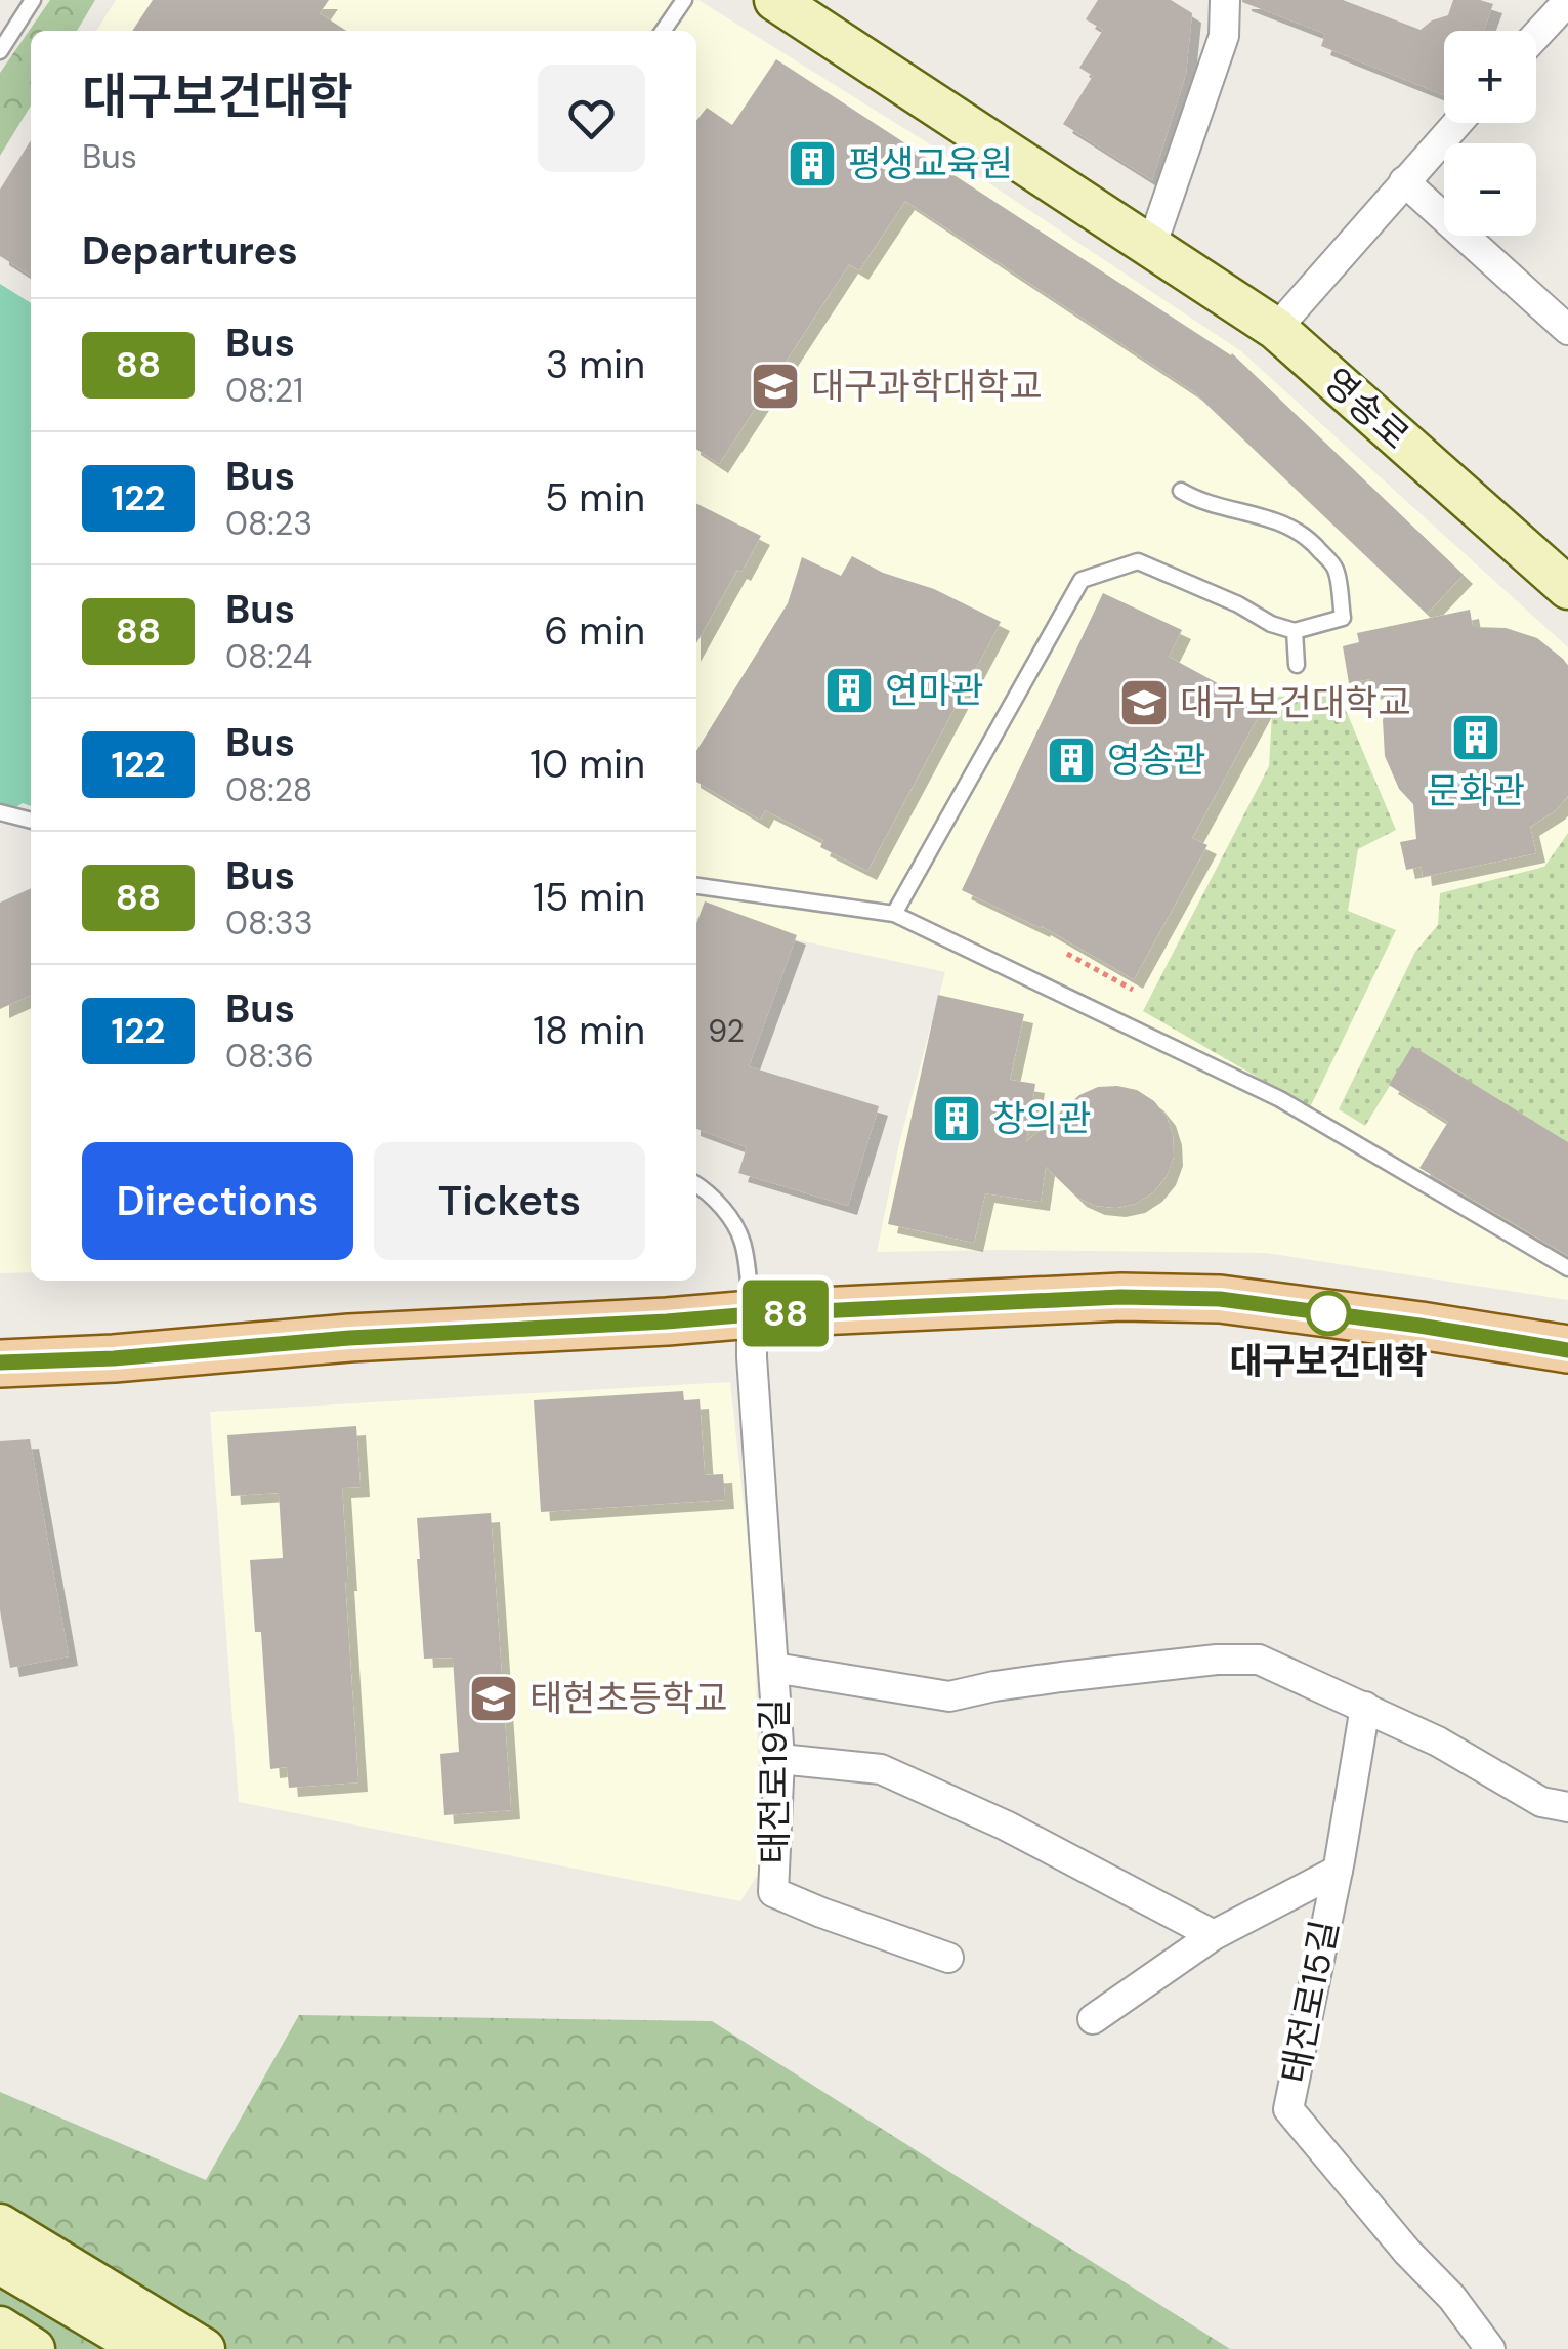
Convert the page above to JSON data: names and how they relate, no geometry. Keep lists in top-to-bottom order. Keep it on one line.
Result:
{"streets":{"main road":["영송로"],"street":["태전로19길","태전로15길"]},"crossings":[["태전로19길","태전로15길"]],"places":{"building":["평생교육원","연마관","문화관","영송관","창의관"],"school or university":["대구과학대학교","대구보건대학교","태현초등학교"],"other":["대구보건대학"]},"lines":["bus line 88"],"house_numbers":["92"],"page":{"on_map":"88","map_buttons":["+","−"],"heading":[["대구보건대학","Bus"],"Departures"],"list":[{"mark":"88","name":"Bus","note":"08:21","value":"3 min"},{"mark":"122","name":"Bus","note":"08:23","value":"5 min"},{"mark":"88","name":"Bus","note":"08:24","value":"6 min"},{"mark":"122","name":"Bus","note":"08:28","value":"10 min"},{"mark":"88","name":"Bus","note":"08:33","value":"15 min"},{"mark":"122","name":"Bus","note":"08:36","value":"18 min"}],"buttons":["Directions","Tickets"]}}
